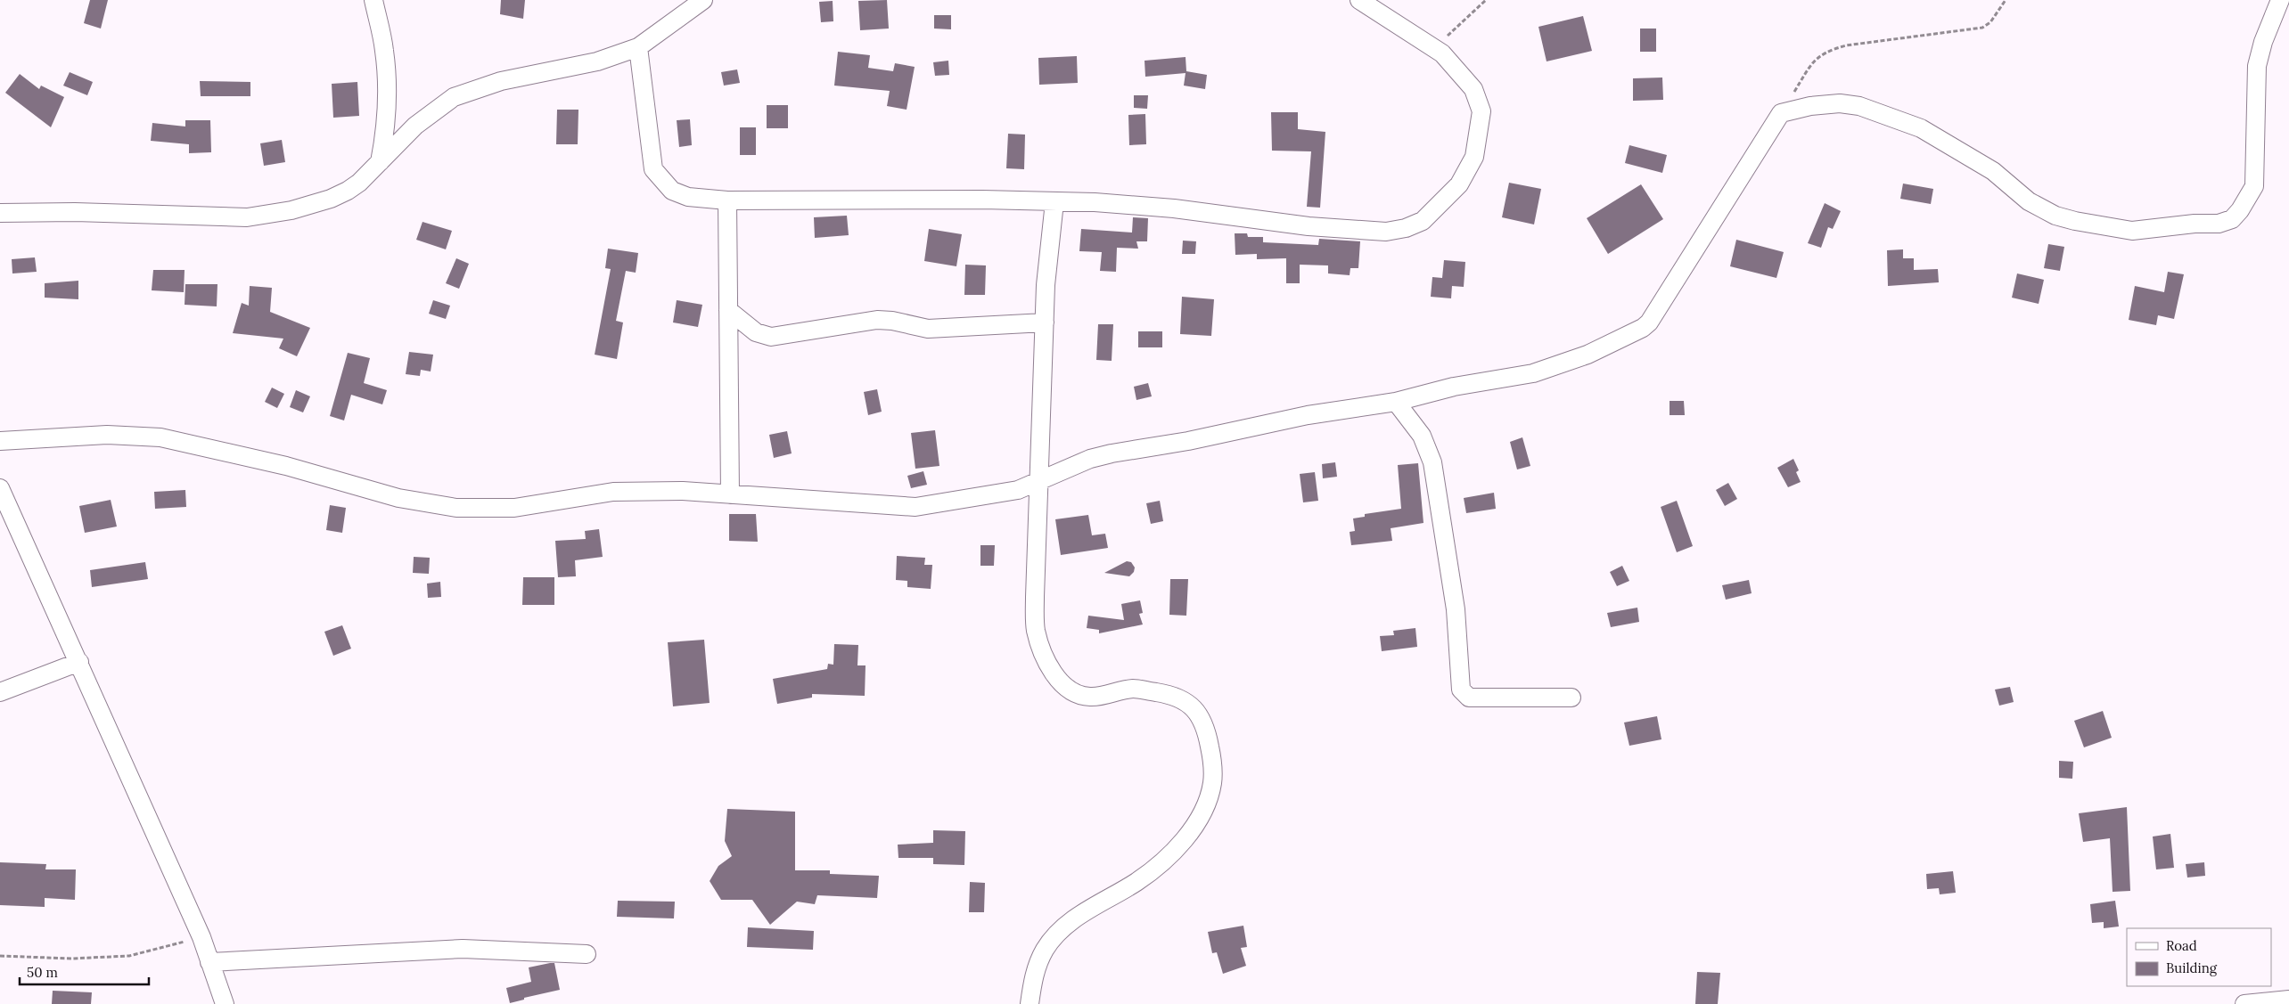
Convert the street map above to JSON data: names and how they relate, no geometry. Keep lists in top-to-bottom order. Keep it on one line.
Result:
{"legend":["Road","Building"],"scale_bar":"50 m"}
